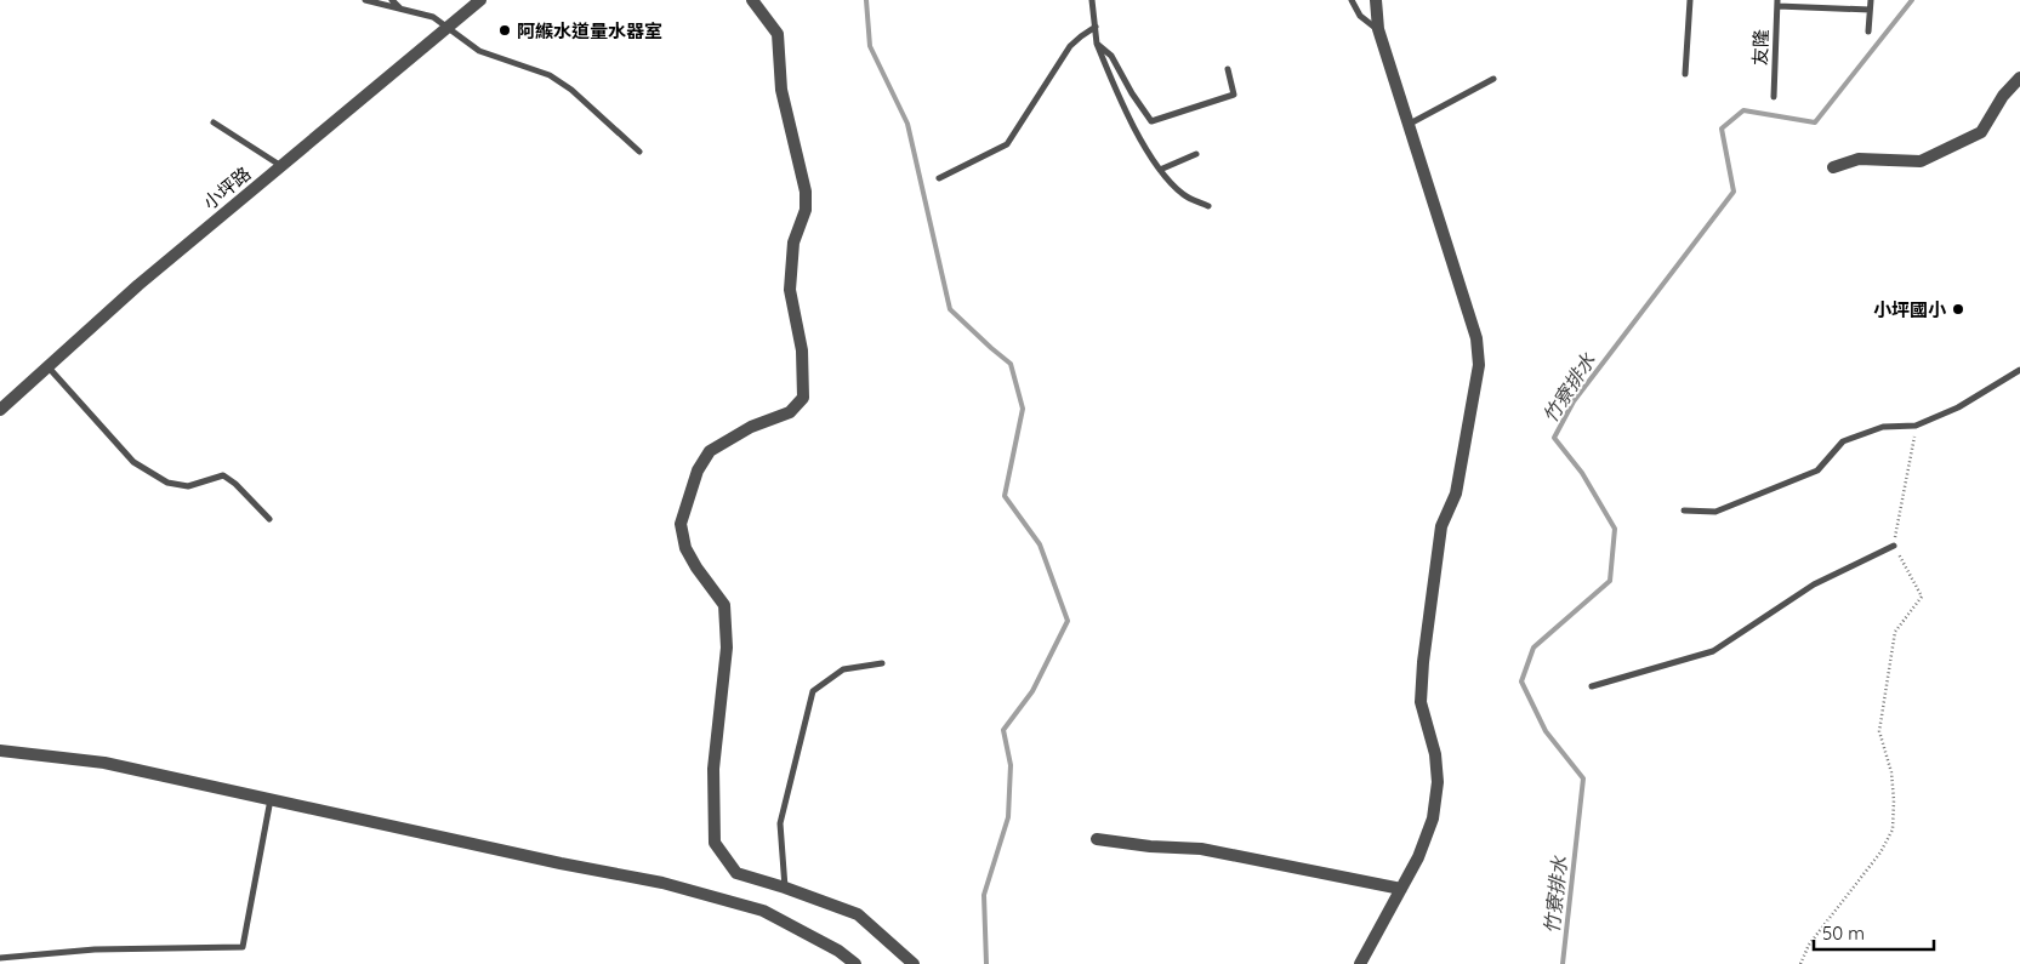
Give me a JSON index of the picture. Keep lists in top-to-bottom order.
{
  "streets": {
    "street": ["小坪路"],
    "lane": ["友隆"]
  },
  "water": ["竹寮排水"],
  "places": ["阿緱水道量水器室", "小坪國小"],
  "scale_bar": "50 m"
}
